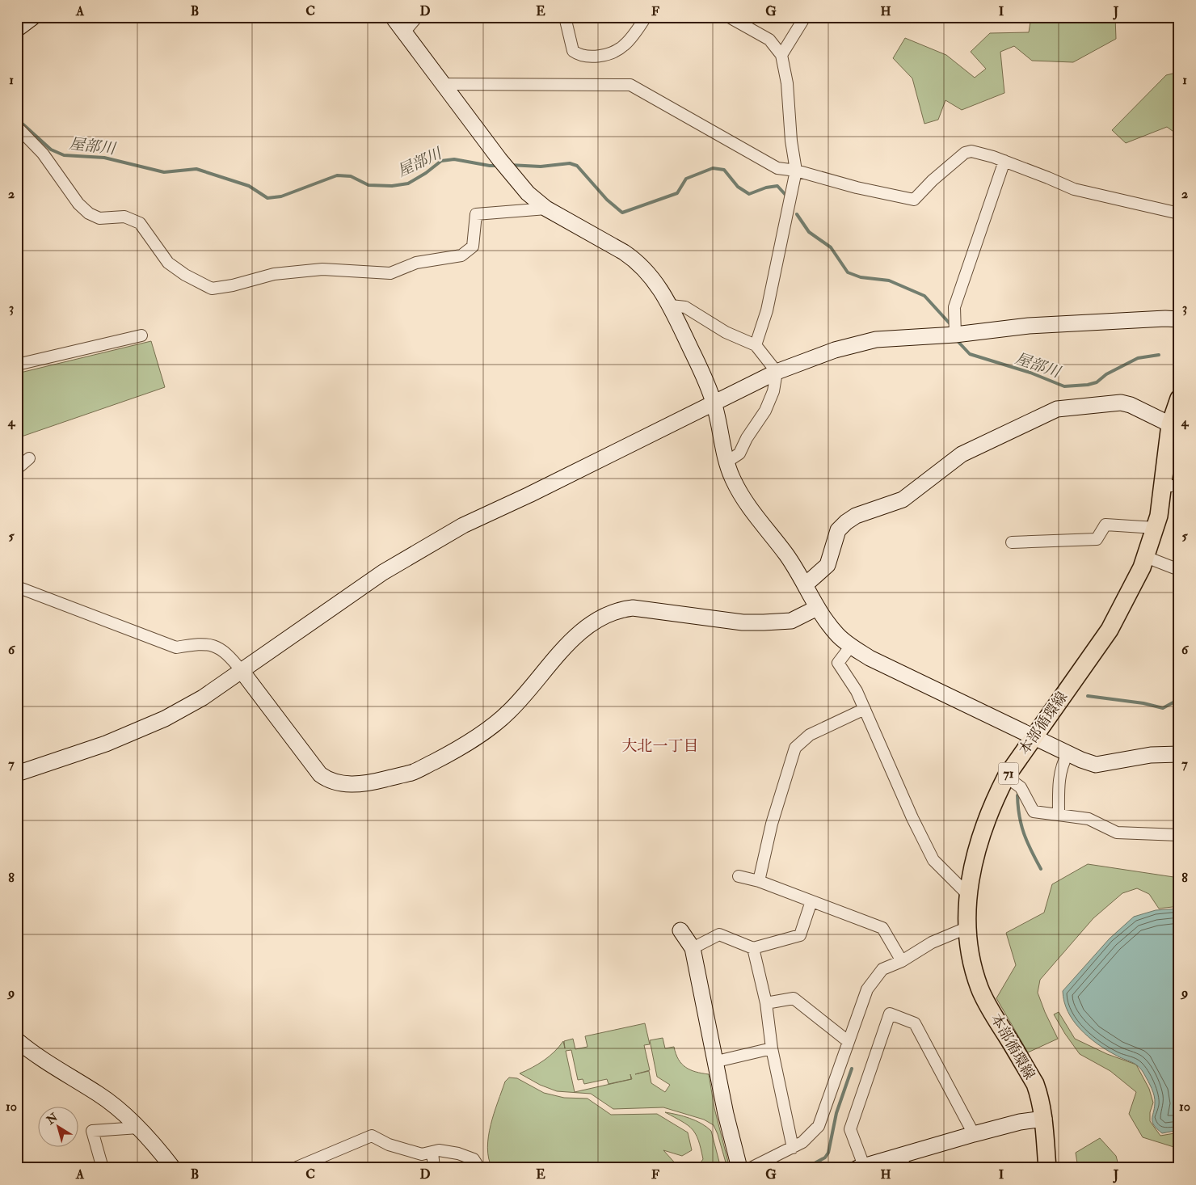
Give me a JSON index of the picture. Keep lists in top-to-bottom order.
{
  "streets": {
    "main road": ["本部循環線", "71"]
  },
  "districts": ["大北一丁目"],
  "water": ["屋部川"],
  "north": "top left",
  "grid": {
    "columns": [
      "A",
      "B",
      "C",
      "D",
      "E",
      "F",
      "G",
      "H",
      "I",
      "J"
    ],
    "rows": [
      "1",
      "2",
      "3",
      "4",
      "5",
      "6",
      "7",
      "8",
      "9",
      "10"
    ]
  }
}
